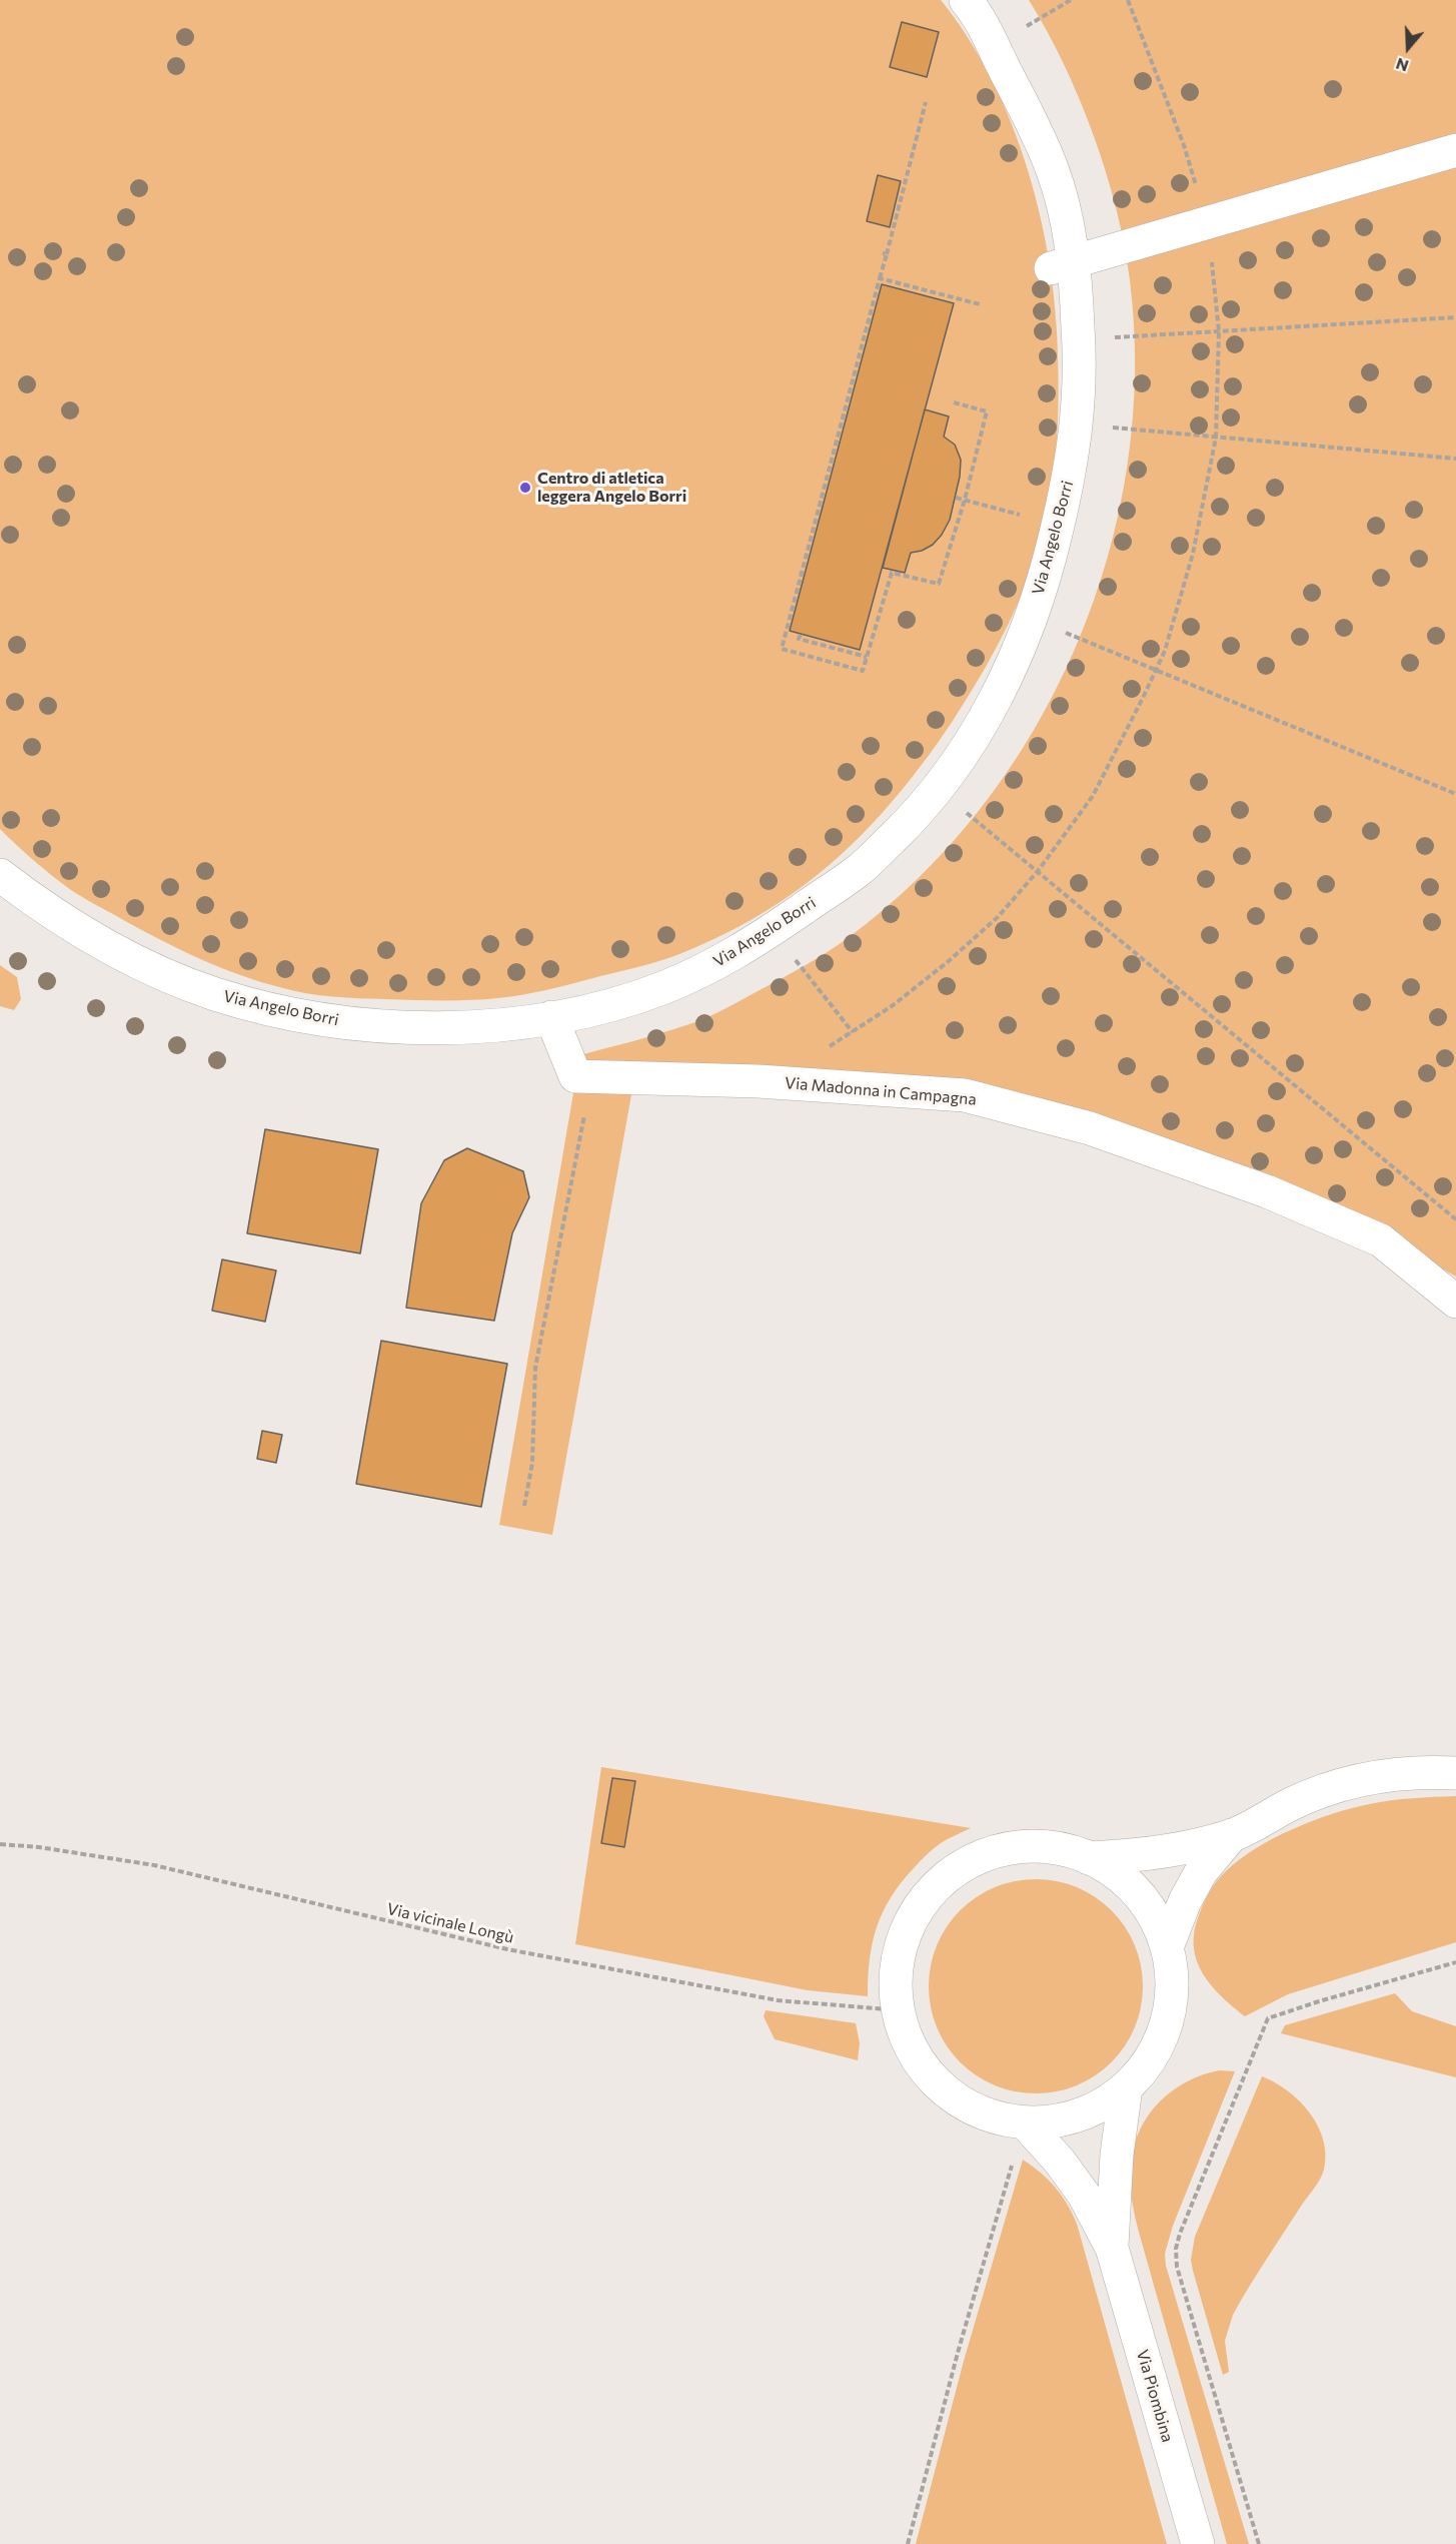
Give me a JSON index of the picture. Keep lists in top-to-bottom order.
{
  "streets": {
    "street": ["Via Angelo Borri", "Via Madonna in Campagna", "Via Piombina"],
    "path": ["Via vicinale Longù"]
  },
  "crossings": [
    ["Via Angelo Borri", "Via Madonna in Campagna"]
  ],
  "places": ["Centro di atletica leggera Angelo Borri"],
  "north": "bottom"
}
